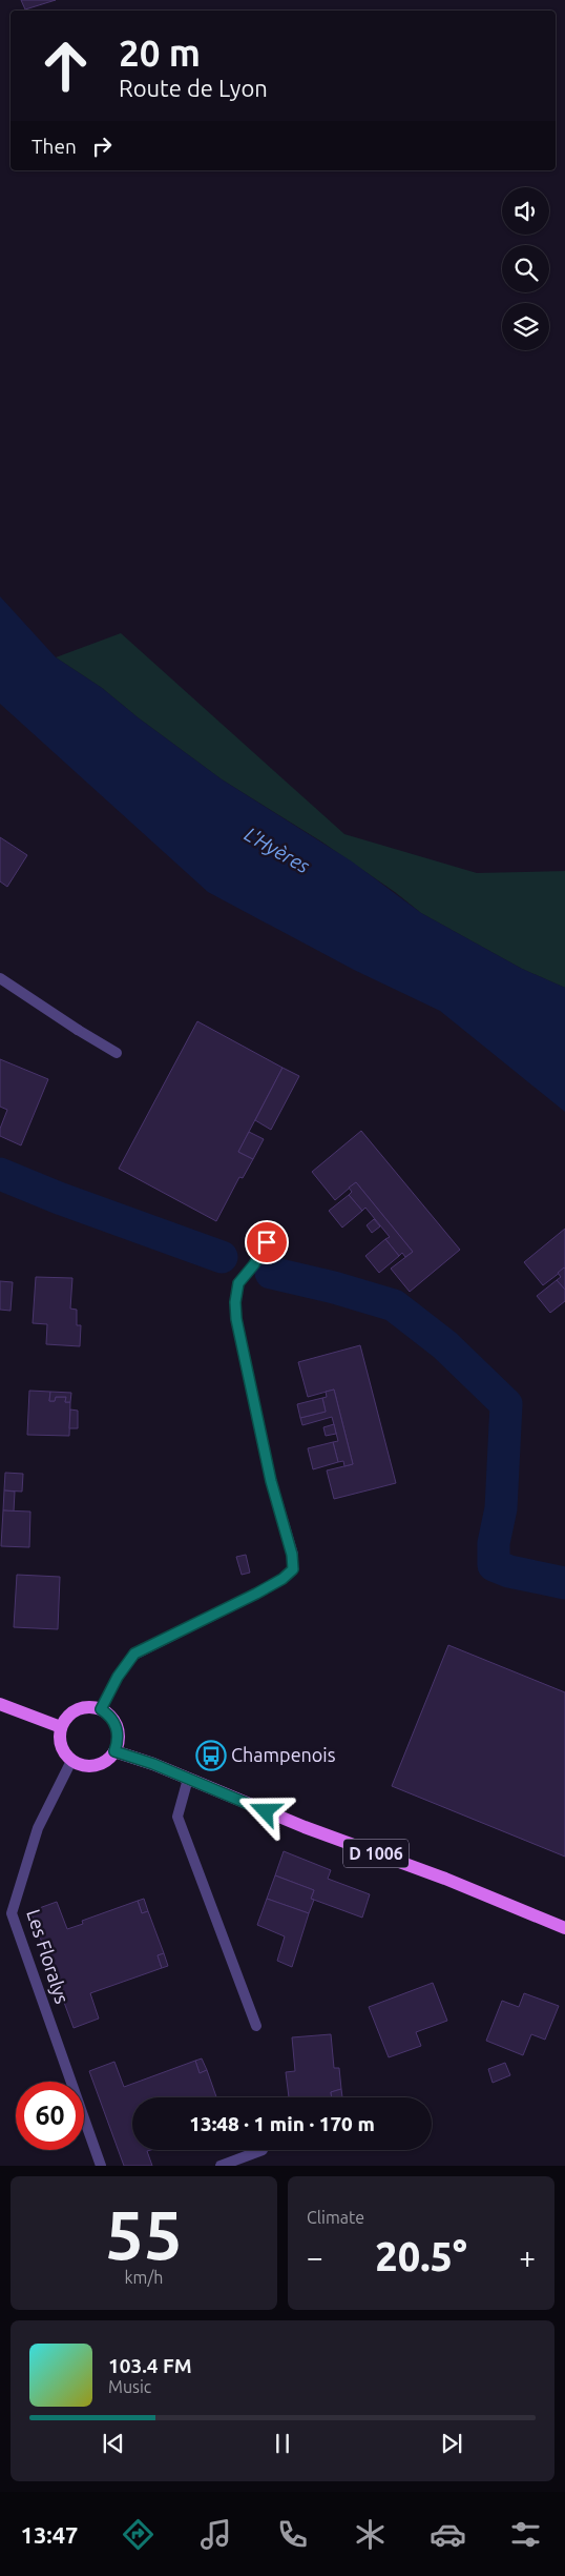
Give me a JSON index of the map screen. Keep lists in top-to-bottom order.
{
  "streets": {
    "main road": ["D 1006"],
    "street": ["Les Floralys"]
  },
  "crossings": [
    ["D 1006", "Les Floralys"]
  ],
  "water": ["L'Hyères"],
  "places": {
    "bus stop": ["Champenois"]
  },
  "page": {
    "turn": ["20 m", "Route de Lyon"],
    "then": "Then",
    "limit": "60",
    "trip": "13:48 · 1 min · 170 m",
    "tile": [
      ["55", "km/h"],
      "Climate"
    ],
    "heat": ["−", "20.5°", "+"],
    "song": ["103.4 FM", "Music"],
    "tabs": "13:47"
  }
}
